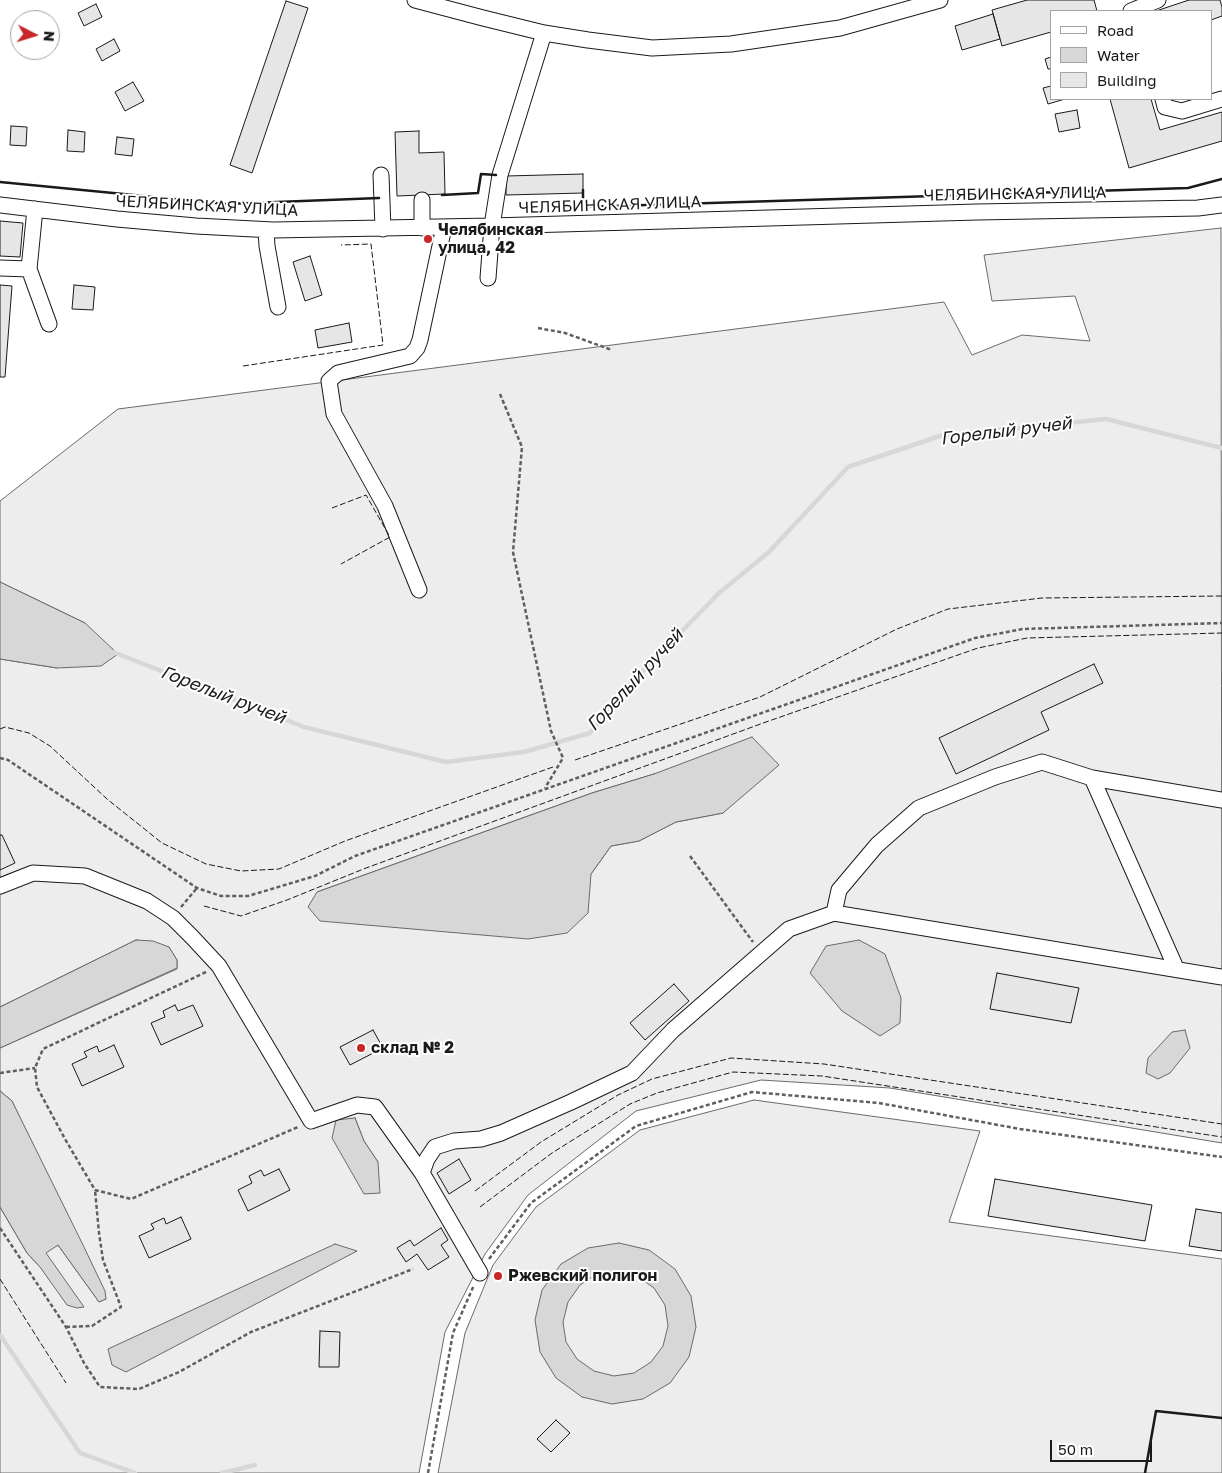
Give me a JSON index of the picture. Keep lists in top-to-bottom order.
{
  "streets": {
    "street": ["ЧЕЛЯБИНСКАЯ УЛИЦА"]
  },
  "water": ["Горелый ручей"],
  "places": ["Челябинская улица, 42", "склад № 2", "Ржевский полигон"],
  "legend": ["Road", "Water", "Building"],
  "scale_bar": "50 m",
  "north": "right"
}
